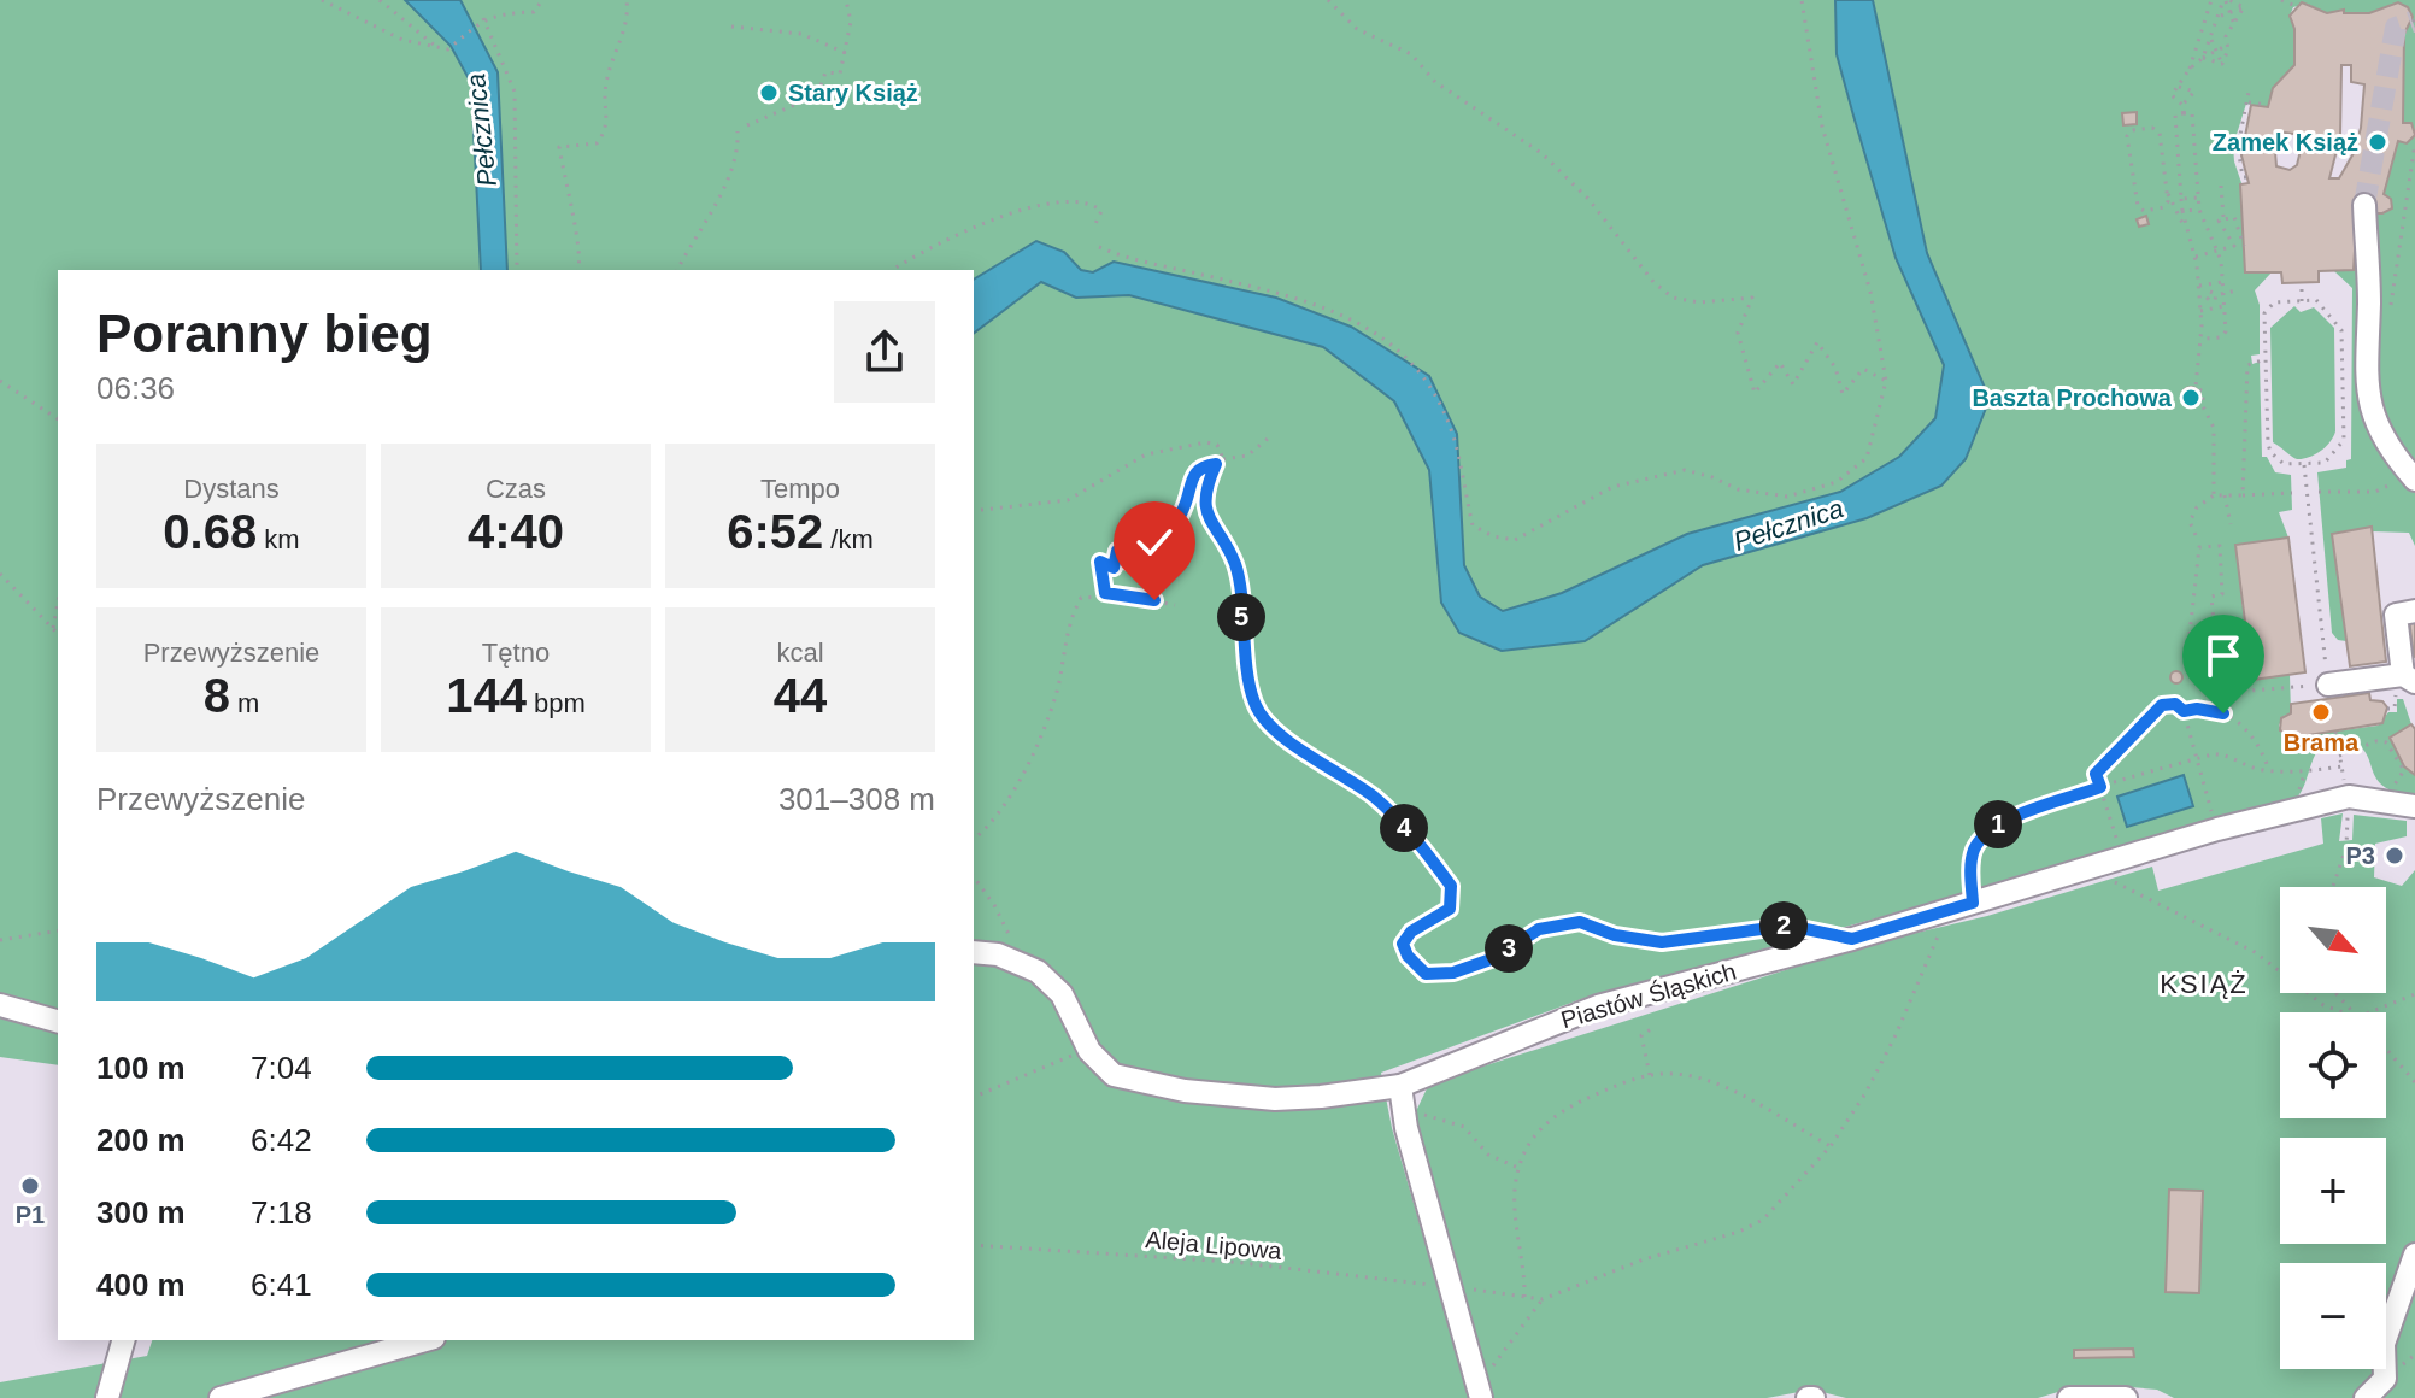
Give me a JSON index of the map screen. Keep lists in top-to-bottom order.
{
  "streets": {
    "street": ["Piastów Śląskich"],
    "path": ["Aleja Lipowa"]
  },
  "districts": ["KSIĄŻ"],
  "water": ["Pełcznica"],
  "places": [
    "Stary Książ",
    "Zamek Książ",
    "Baszta Prochowa",
    "Brama",
    "P3",
    "P1"
  ],
  "north": "bottom right",
  "page": {
    "heading": ["Poranny bieg", "06:36"],
    "stats": [
      ["Dystans", "0.68 km"],
      ["Czas", "4:40"],
      ["Tempo", "6:52 /km"],
      ["Przewyższenie", "8 m"],
      ["Tętno", "144 bpm"],
      ["kcal", "44"]
    ],
    "pins": [
      "5",
      "1",
      "4",
      "2",
      "3"
    ],
    "chart": ["Przewyższenie", "301–308 m"],
    "map_buttons": ["+", "−"],
    "list": [
      {
        "name": "100 m",
        "note": "7:04"
      },
      {
        "name": "200 m",
        "note": "6:42"
      },
      {
        "name": "300 m",
        "note": "7:18"
      },
      {
        "name": "400 m",
        "note": "6:41"
      }
    ]
  }
}
